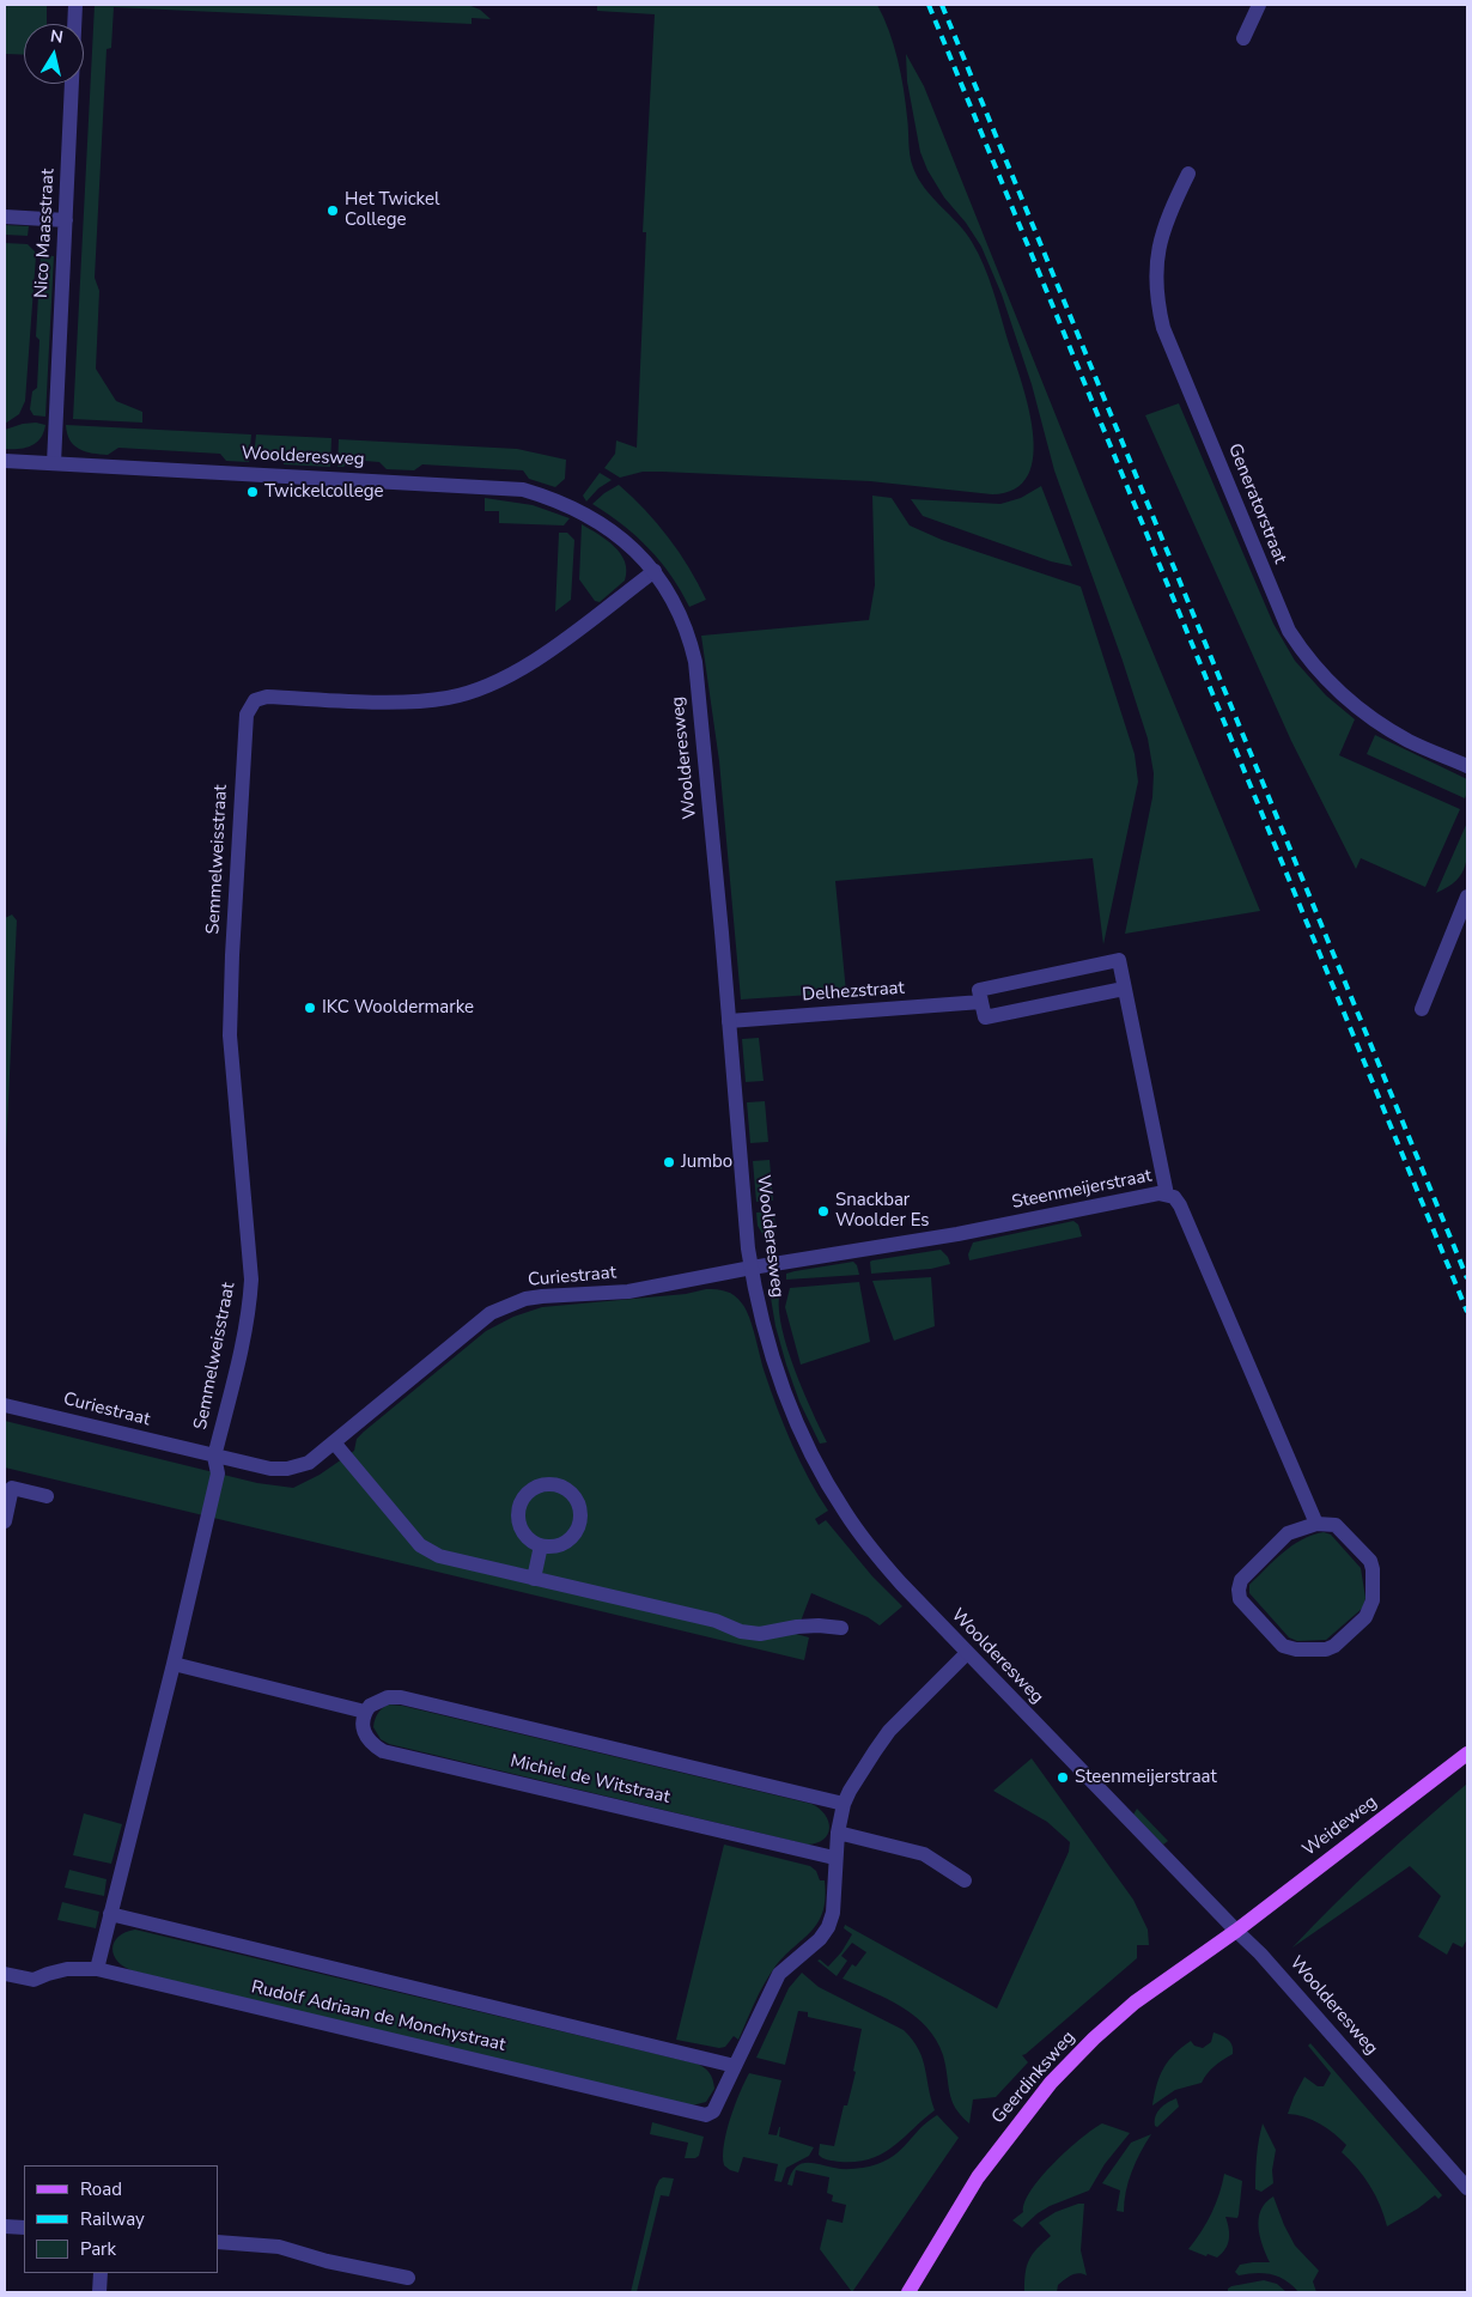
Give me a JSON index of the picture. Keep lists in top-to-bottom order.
{
  "streets": {
    "main road": ["Weideweg", "Geerdinksweg"],
    "street": [
      "Nico Maasstraat",
      "Woolderesweg",
      "Generatorstraat",
      "Semmelweisstraat",
      "Delhezstraat",
      "Steenmeijerstraat",
      "Curiestraat",
      "Michiel de Witstraat",
      "Rudolf Adriaan de Monchystraat"
    ]
  },
  "crossings": [
    ["Nico Maasstraat", "Woolderesweg"],
    ["Woolderesweg", "Semmelweisstraat"],
    ["Woolderesweg", "Delhezstraat"],
    ["Woolderesweg", "Steenmeijerstraat"],
    ["Woolderesweg", "Curiestraat"],
    ["Woolderesweg", "Weideweg"],
    ["Woolderesweg", "Geerdinksweg"],
    ["Semmelweisstraat", "Curiestraat"],
    ["Steenmeijerstraat", "Curiestraat"],
    ["Weideweg", "Geerdinksweg"]
  ],
  "places": [
    "Het Twickel College",
    "Twickelcollege",
    "IKC Wooldermarke",
    "Jumbo",
    "Snackbar Woolder Es",
    "Steenmeijerstraat"
  ],
  "legend": ["Road", "Railway", "Park"],
  "north": "top"
}
